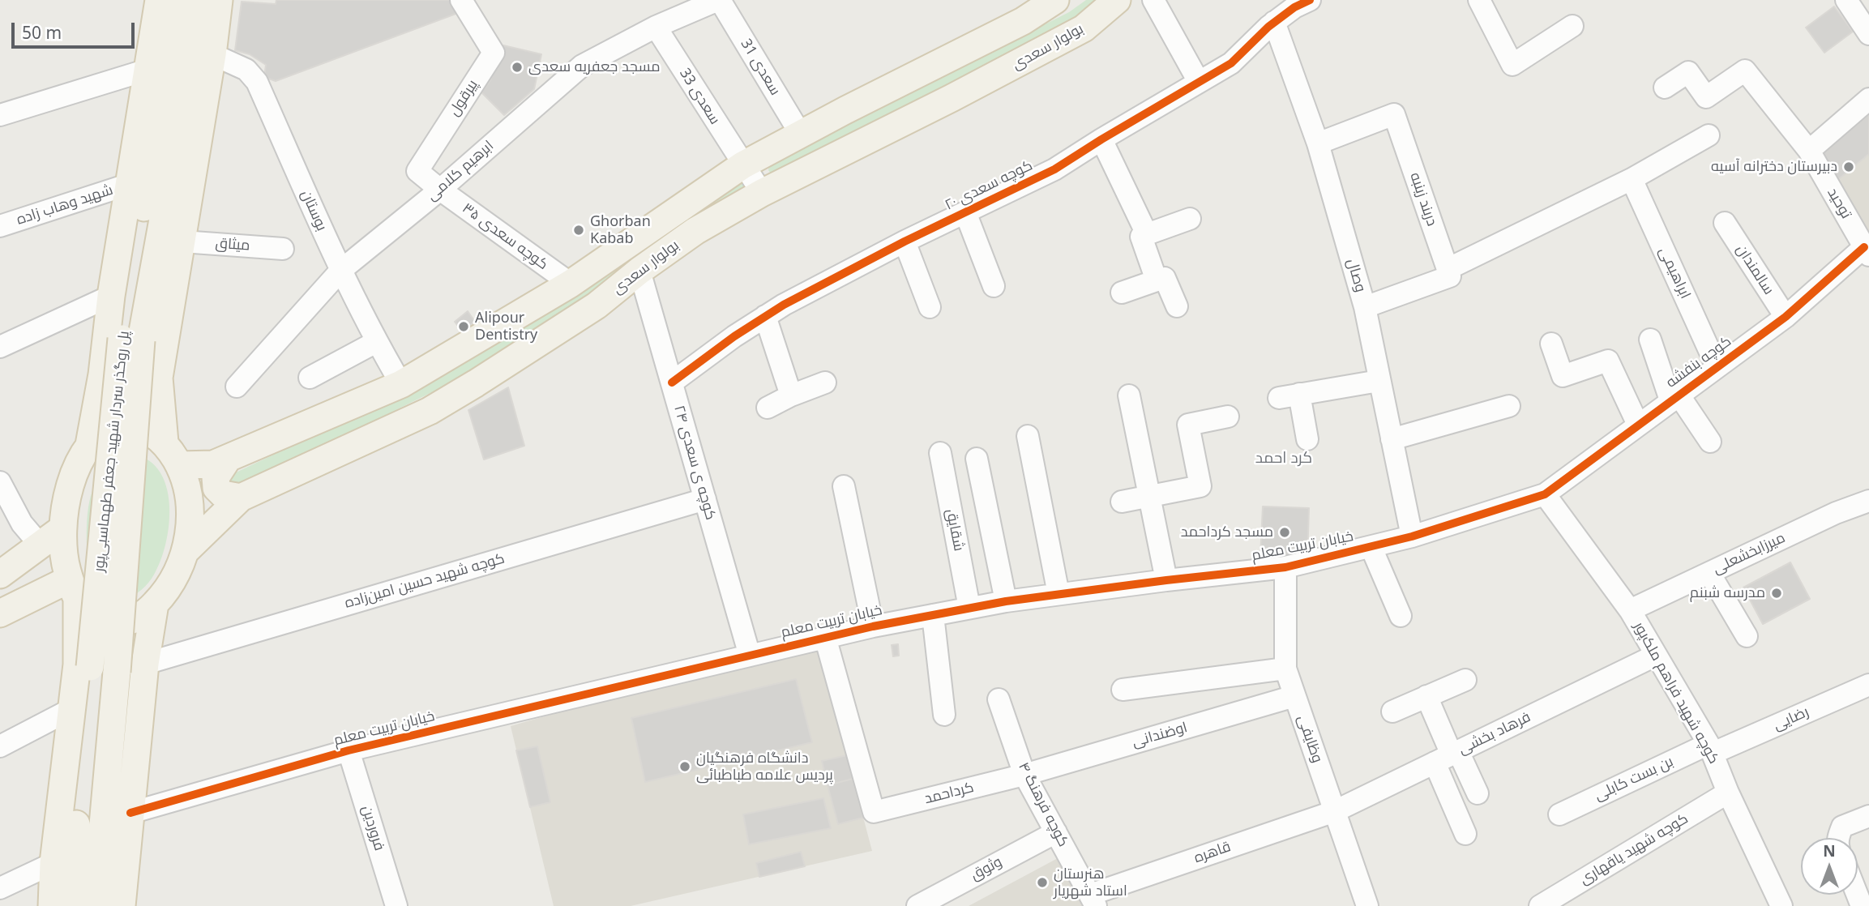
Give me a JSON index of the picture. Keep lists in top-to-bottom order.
{
  "streets": {
    "main road": ["بولوار سعدی", "پل روگذر سردار شهید جعفر طهماسبی‌پور"],
    "street": [
      "سعدی 31",
      "سعدی 33",
      "پیرقول",
      "ابرهیم کلامی",
      "کوچه سعدی ۲۰",
      "دربند زینبه",
      "توحید",
      "شهید وهاب زاده",
      "بوستان",
      "کوچه سعدی ۳۵",
      "میثاق",
      "سالمندان",
      "ابراهیمی",
      "وصال",
      "کوچه بنفشه",
      "کوچه ی سعدی ۲۴",
      "شقایق",
      "خیابان تربیت معلم",
      "میرزابخشعلی",
      "کوچه شهید حسین امین‌زاده",
      "کوچه شهید فراهم ملک‌پور",
      "رضایی",
      "فرهاد بخشی",
      "اوضندانی",
      "وظایفی",
      "بن بست کابلی",
      "کرداحمد",
      "کوچه فرهنگ ۴",
      "فروردین",
      "کوچه شهید یاقهاری",
      "قاهره",
      "وثوق"
    ]
  },
  "crossings": [
    ["بولوار سعدی", "سعدی 31"],
    ["بولوار سعدی", "سعدی 33"],
    ["بولوار سعدی", "بوستان"],
    ["بولوار سعدی", "کوچه سعدی ۳۵"],
    ["بولوار سعدی", "کوچه ی سعدی ۲۴"],
    ["سعدی 31", "ابرهیم کلامی"],
    ["سعدی 33", "ابرهیم کلامی"],
    ["پیرقول", "ابرهیم کلامی"],
    ["پیرقول", "کوچه سعدی ۳۵"],
    ["ابرهیم کلامی", "بوستان"],
    ["ابرهیم کلامی", "کوچه سعدی ۳۵"],
    ["کوچه سعدی ۲۰", "وصال"],
    ["کوچه سعدی ۲۰", "کوچه ی سعدی ۲۴"],
    ["دربند زینبه", "وصال"],
    ["توحید", "کوچه بنفشه"],
    ["سالمندان", "کوچه بنفشه"],
    ["ابراهیمی", "کوچه بنفشه"],
    ["وصال", "خیابان تربیت معلم"],
    ["کوچه بنفشه", "خیابان تربیت معلم"],
    ["کوچه بنفشه", "کوچه شهید فراهم ملک‌پور"],
    ["کوچه ی سعدی ۲۴", "خیابان تربیت معلم"],
    ["کوچه ی سعدی ۲۴", "کوچه شهید حسین امین‌زاده"],
    ["شقایق", "خیابان تربیت معلم"],
    ["خیابان تربیت معلم", "کوچه شهید فراهم ملک‌پور"],
    ["خیابان تربیت معلم", "وظایفی"],
    ["خیابان تربیت معلم", "کرداحمد"],
    ["خیابان تربیت معلم", "فروردین"],
    ["میرزابخشعلی", "کوچه شهید فراهم ملک‌پور"],
    ["کوچه شهید فراهم ملک‌پور", "رضایی"],
    ["کوچه شهید فراهم ملک‌پور", "فرهاد بخشی"],
    ["کوچه شهید فراهم ملک‌پور", "بن بست کابلی"],
    ["کوچه شهید فراهم ملک‌پور", "کوچه شهید یاقهاری"],
    ["رضایی", "بن بست کابلی"],
    ["فرهاد بخشی", "وظایفی"],
    ["فرهاد بخشی", "قاهره"],
    ["اوضندانی", "وظایفی"],
    ["اوضندانی", "کرداحمد"],
    ["اوضندانی", "کوچه فرهنگ ۴"],
    ["وظایفی", "قاهره"],
    ["کرداحمد", "کوچه فرهنگ ۴"],
    ["کوچه فرهنگ ۴", "قاهره"],
    ["کوچه فرهنگ ۴", "وثوق"]
  ],
  "districts": ["کرد احمد"],
  "places": [
    "مسجد جعفریه سعدی",
    "دبیرستان دخترانه آسیه",
    "Ghorban Kabab",
    "Alipour Dentistry",
    "مسجد کرداحمد",
    "مدرسه شبنم",
    "دانشگاه فرهنگیان پردیس علامه طباطبائی",
    "هنرستان استاد شهریار"
  ],
  "scale_bar": "50 m",
  "north": "top"
}
